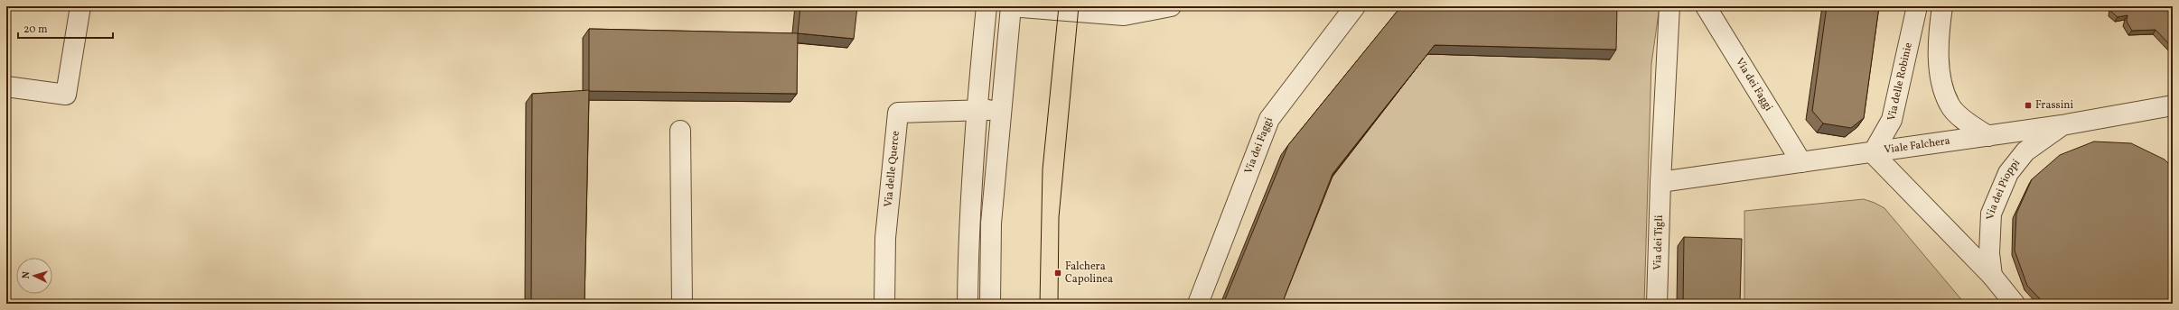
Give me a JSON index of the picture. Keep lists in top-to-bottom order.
{
  "streets": {
    "street": [
      "Via delle Robinie",
      "Via dei Faggi",
      "Viale Falchera",
      "Via delle Querce",
      "Via dei Pioppi",
      "Via dei Tigli"
    ]
  },
  "crossings": [
    ["Via delle Robinie", "Viale Falchera"],
    ["Via dei Faggi", "Viale Falchera"],
    ["Viale Falchera", "Via dei Pioppi"],
    ["Viale Falchera", "Via dei Tigli"]
  ],
  "places": {
    "transit": ["Frassini", "Falchera Capolinea"]
  },
  "scale_bar": "20 m",
  "north": "left"
}
